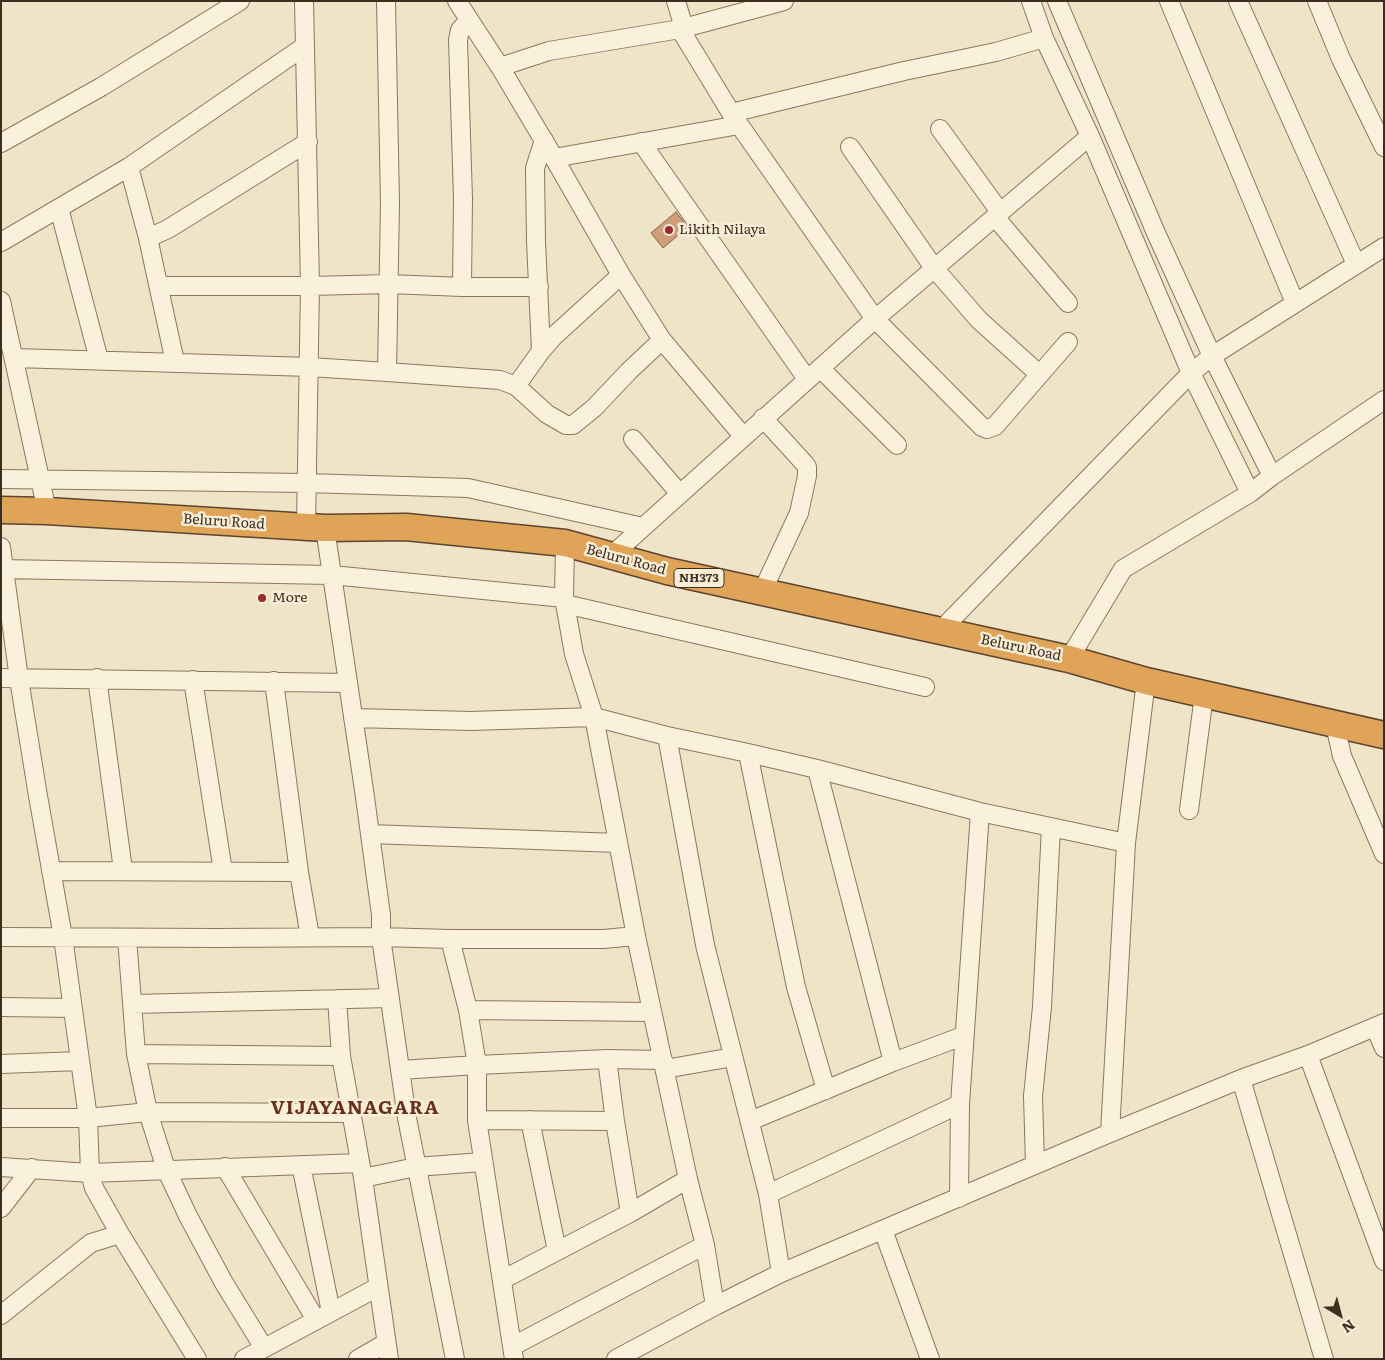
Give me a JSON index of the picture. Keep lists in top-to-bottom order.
{
  "streets": {
    "highway": ["Beluru Road", "NH373"]
  },
  "districts": ["VIJAYANAGARA"],
  "places": ["Likith Nilaya", "More"],
  "north": "bottom right"
}
